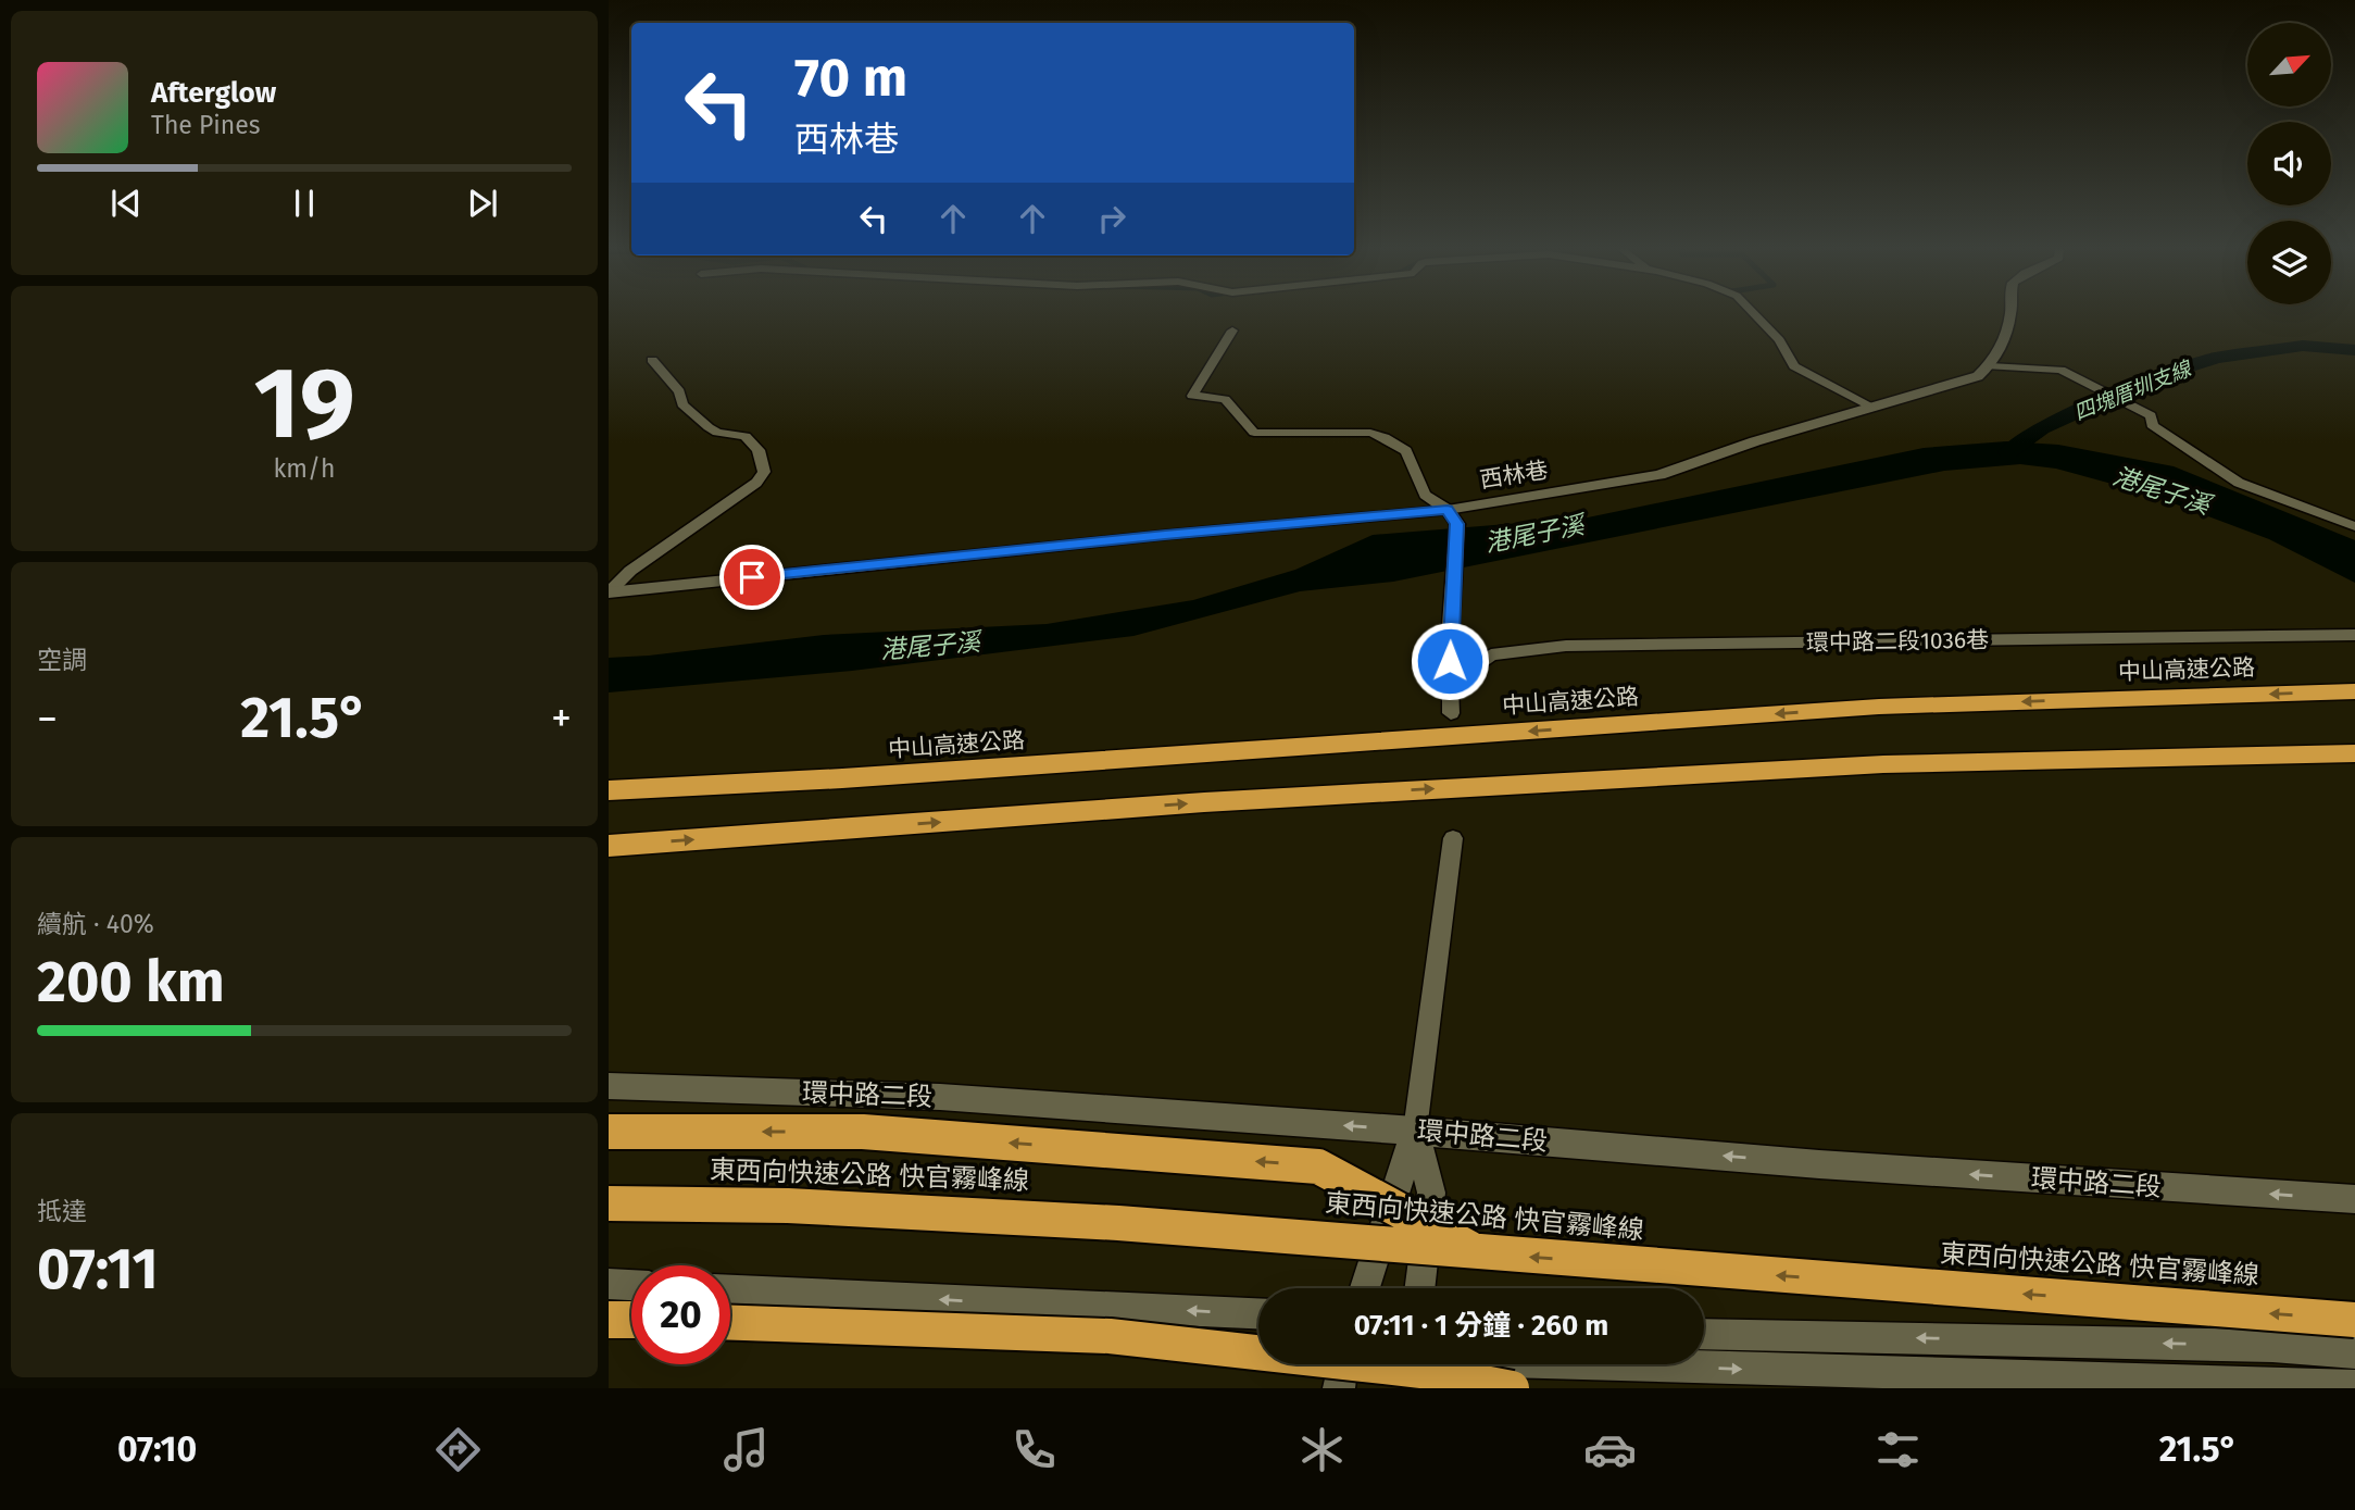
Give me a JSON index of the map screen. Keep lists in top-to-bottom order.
{
  "streets": {
    "highway": ["中山高速公路", "東西向快速公路 快官霧峰線"],
    "street": ["西林巷", "環中路二段"],
    "lane": ["環中路二段1036巷"]
  },
  "one_way": ["環中路二段", "東西向快速公路 快官霧峰線"],
  "water": ["四塊厝圳支線", "港尾子溪"],
  "north": "top right",
  "page": {
    "turn": ["70 m", "西林巷"],
    "song": ["Afterglow", "The Pines"],
    "tile": [
      ["19", "km/h"],
      "空調",
      ["續航 · 40%", "200 km"],
      ["抵達", "07:11"]
    ],
    "heat": ["−", "21.5°", "+"],
    "limit": "20",
    "trip": "07:11 · 1 分鐘 · 260 m",
    "tabs": ["07:10", "21.5°"]
  }
}
